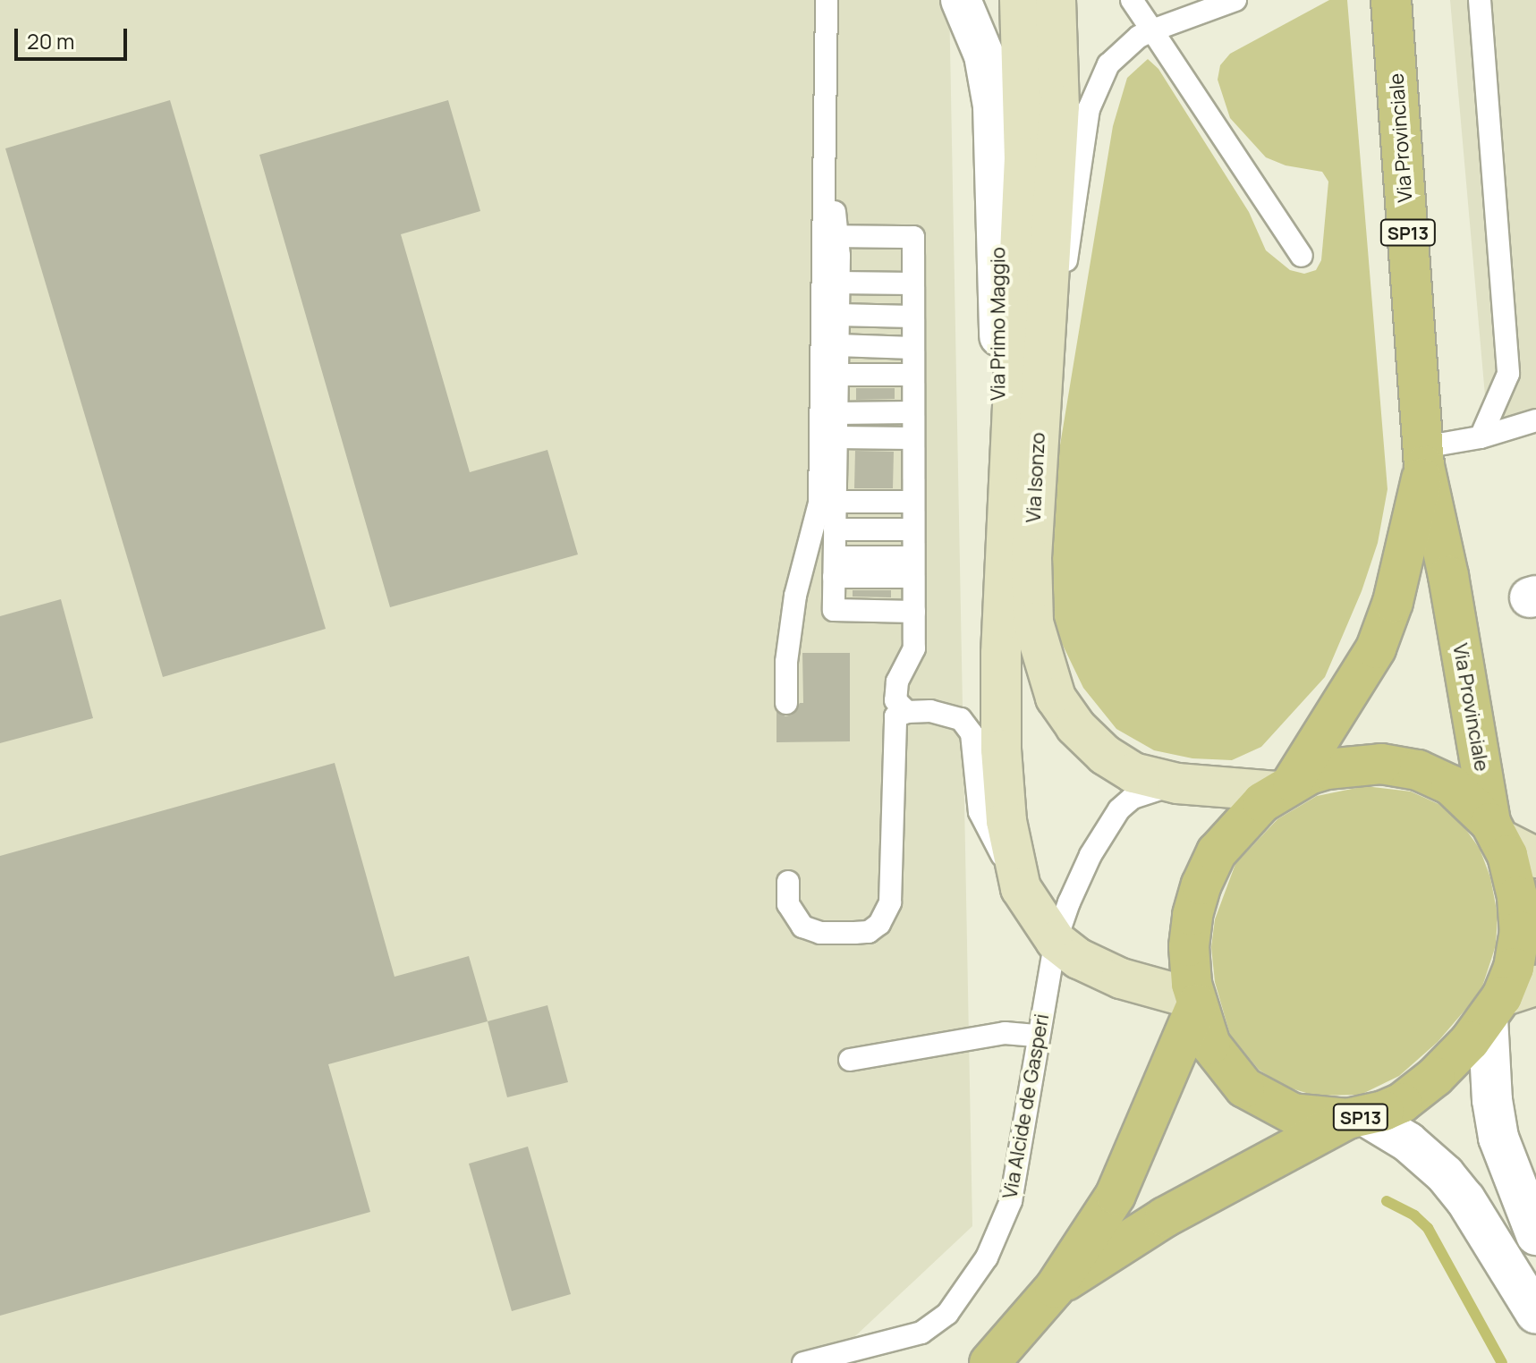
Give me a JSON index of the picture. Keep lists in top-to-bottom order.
{
  "streets": {
    "main road": ["Via Provinciale", "SP13"],
    "street": ["Via Primo Maggio", "Via Isonzo"],
    "lane": ["Via Alcide de Gasperi"]
  },
  "crossings": [
    ["Via Provinciale", "SP13"],
    ["Via Provinciale", "Via Isonzo"],
    ["SP13", "Via Isonzo"],
    ["Via Isonzo", "Via Alcide de Gasperi"]
  ],
  "scale_bar": "20 m"
}
